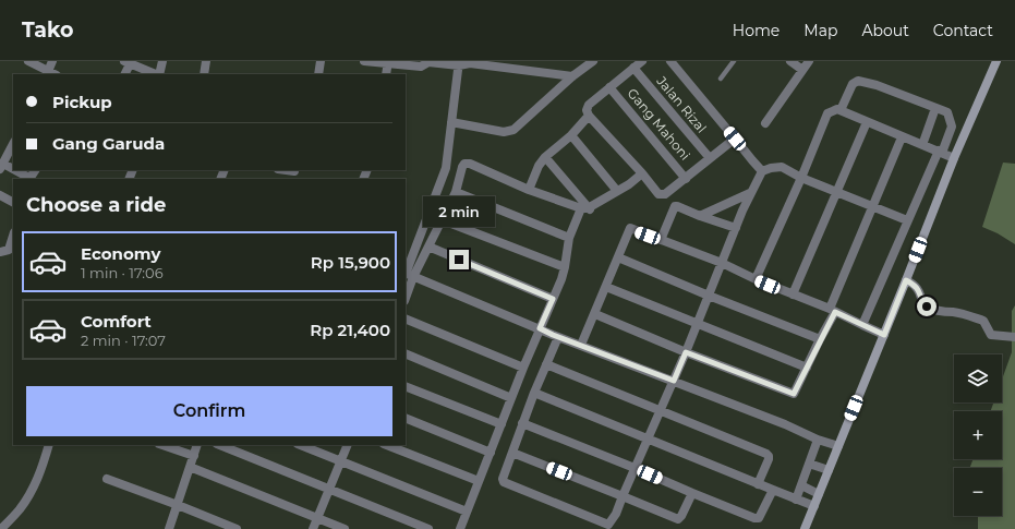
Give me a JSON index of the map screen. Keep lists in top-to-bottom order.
{
  "streets": {
    "street": ["Jalan Rizal", "Gang Mahoni"]
  },
  "page": {
    "header": "Tako",
    "nav": [
      "Home",
      "Map",
      "About",
      "Contact"
    ],
    "banner": ["Pickup", "Gang Garuda"],
    "heading": "Choose a ride",
    "bubble": "2 min",
    "list": [
      {
        "name": "Economy",
        "note": "1 min · 17:06",
        "value": "Rp 15,900"
      },
      {
        "name": "Comfort",
        "note": "2 min · 17:07",
        "value": "Rp 21,400"
      }
    ],
    "map_buttons": ["+", "−"],
    "buttons": "Confirm"
  }
}
